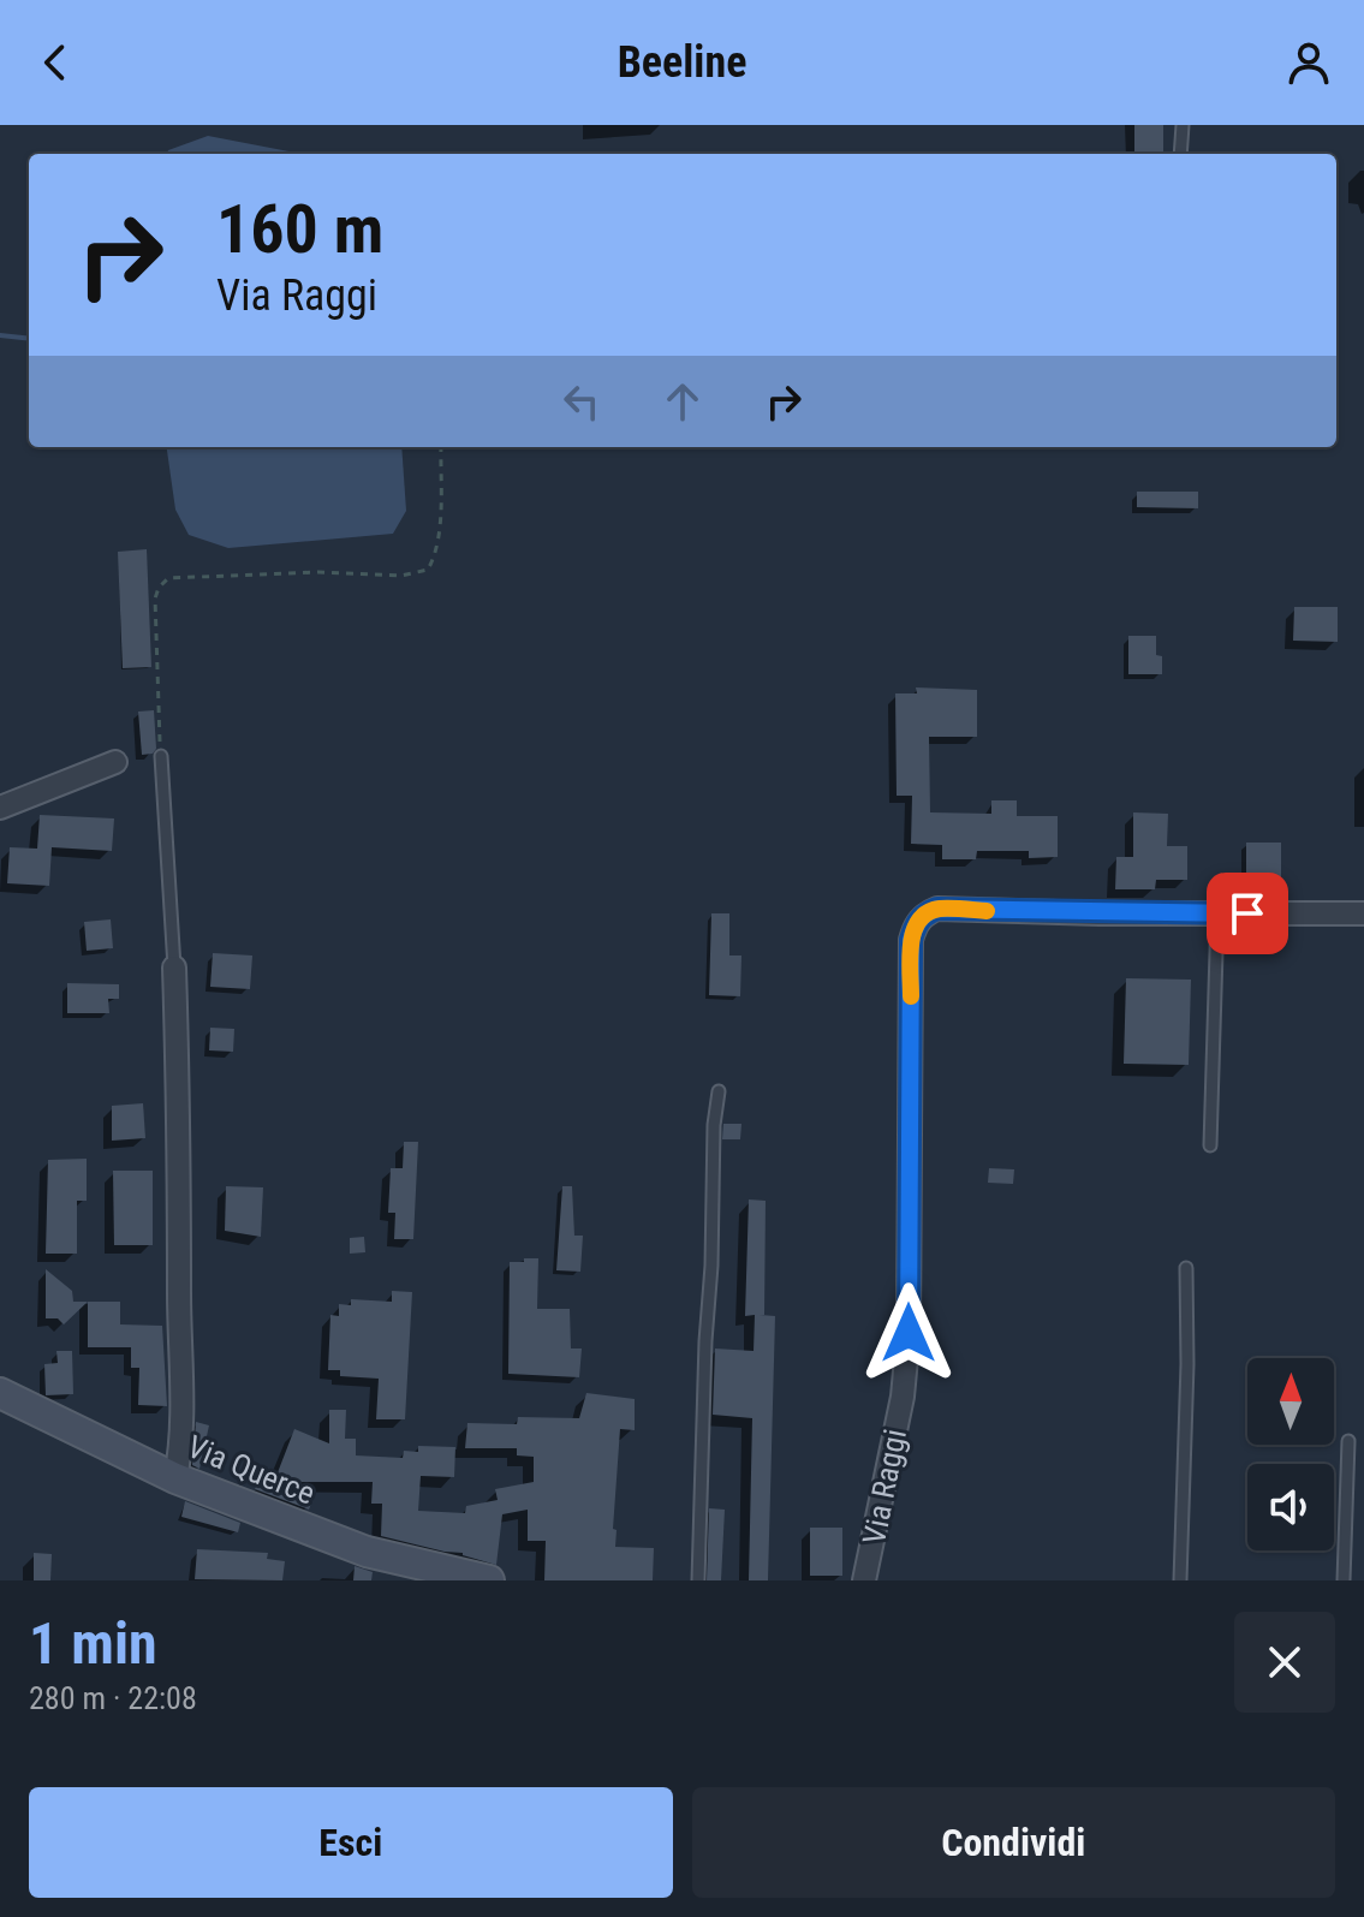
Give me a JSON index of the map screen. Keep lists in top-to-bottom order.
{
  "streets": {
    "street": ["Via Querce", "Via Raggi"]
  },
  "north": "top",
  "page": {
    "header": "Beeline",
    "turn": ["160 m", "Via Raggi"],
    "heading": ["1 min", "280 m · 22:08"],
    "buttons": ["Esci", "Condividi"]
  }
}
